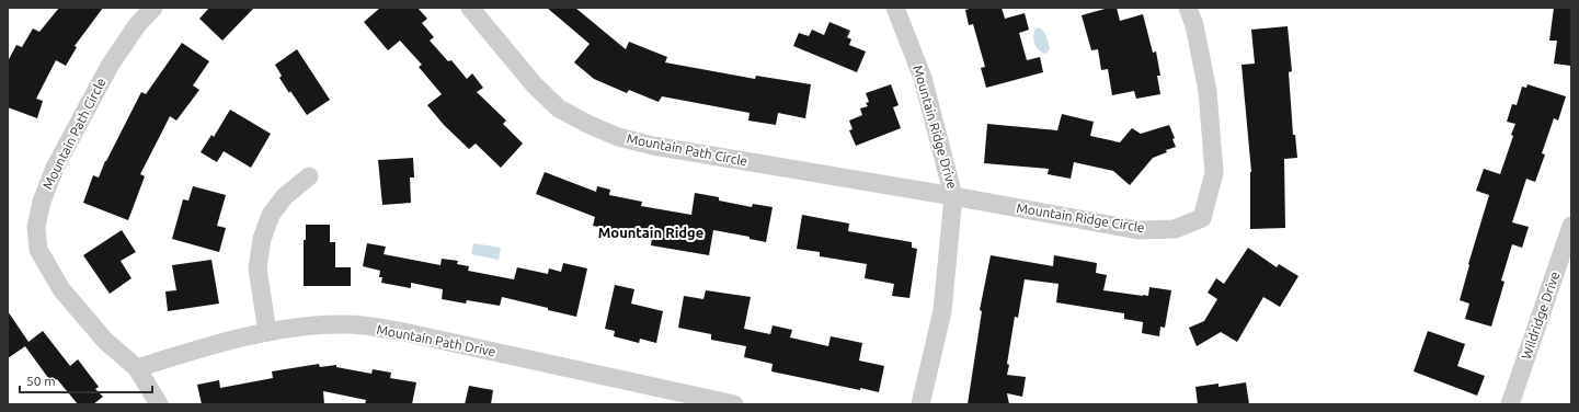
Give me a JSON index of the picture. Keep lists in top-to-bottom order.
{
  "streets": {
    "street": [
      "Mountain Ridge Drive",
      "Mountain Path Circle",
      "Mountain Ridge Circle",
      "Wildridge Drive",
      "Mountain Path Drive"
    ]
  },
  "crossings": [
    ["Mountain Ridge Drive", "Mountain Path Circle"],
    ["Mountain Ridge Drive", "Mountain Ridge Circle"],
    ["Mountain Path Circle", "Mountain Ridge Circle"],
    ["Mountain Path Circle", "Mountain Path Drive"]
  ],
  "districts": ["Mountain Ridge"],
  "scale_bar": "50 m"
}
